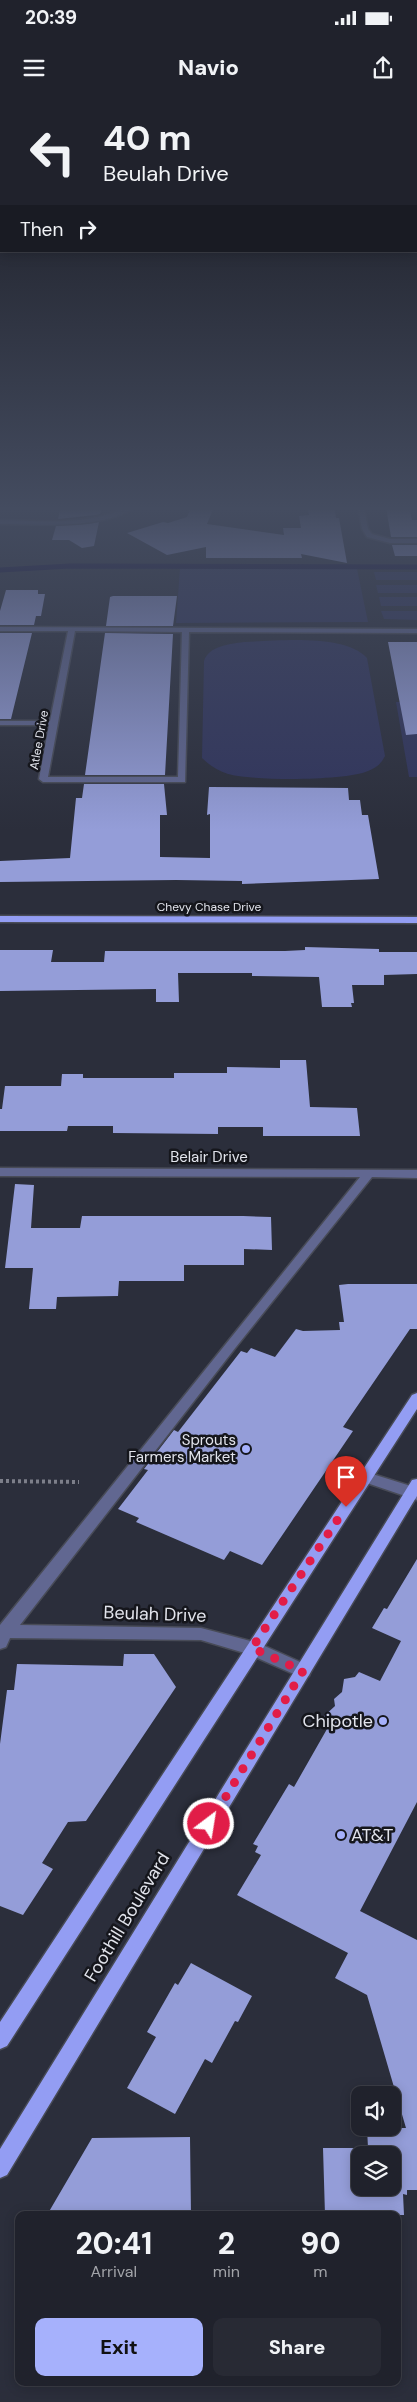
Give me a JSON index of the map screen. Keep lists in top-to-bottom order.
{
  "streets": {
    "main road": ["Chevy Chase Drive", "Foothill Boulevard"],
    "street": ["Atlee Drive", "Belair Drive", "Beulah Drive"]
  },
  "crossings": [
    ["Beulah Drive", "Foothill Boulevard"]
  ],
  "places": ["Sprouts Farmers Market", "Chipotle", "AT&T"],
  "page": {
    "status": "20:39",
    "header": "Navio",
    "turn": ["40 m", "Beulah Drive"],
    "then": "Then",
    "eta": [
      "20:41",
      "Arrival",
      "2",
      "min",
      "90",
      "m"
    ],
    "buttons": ["Exit", "Share"]
  }
}
